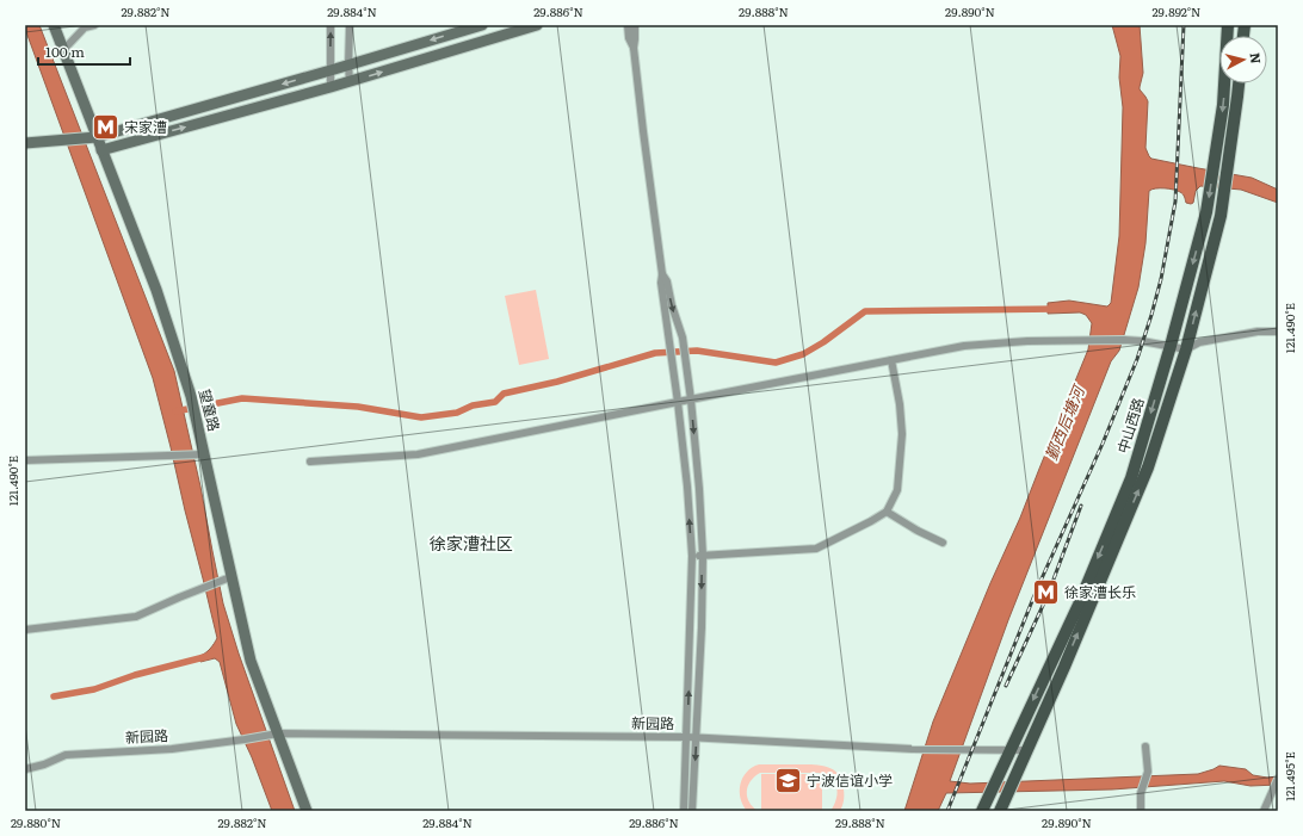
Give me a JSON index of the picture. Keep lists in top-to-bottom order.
{
  "streets": {
    "main road": ["中山西路"],
    "street": ["望童路", "新园路"]
  },
  "crossings": [
    ["望童路", "新园路"],
    ["中山西路", "新园路"]
  ],
  "districts": ["徐家漕社区"],
  "water": ["鄞西后塘河"],
  "places": {
    "metro station": ["宋家漕", "徐家漕长乐"],
    "school or university": ["宁波信谊小学"]
  },
  "scale_bar": "100 m",
  "north": "right",
  "coordinates": [
    "29.882°N",
    "29.884°N",
    "29.886°N",
    "29.888°N",
    "29.890°N",
    "29.892°N",
    "121.490°E",
    "121.495°E",
    "29.880°N"
  ]
}
